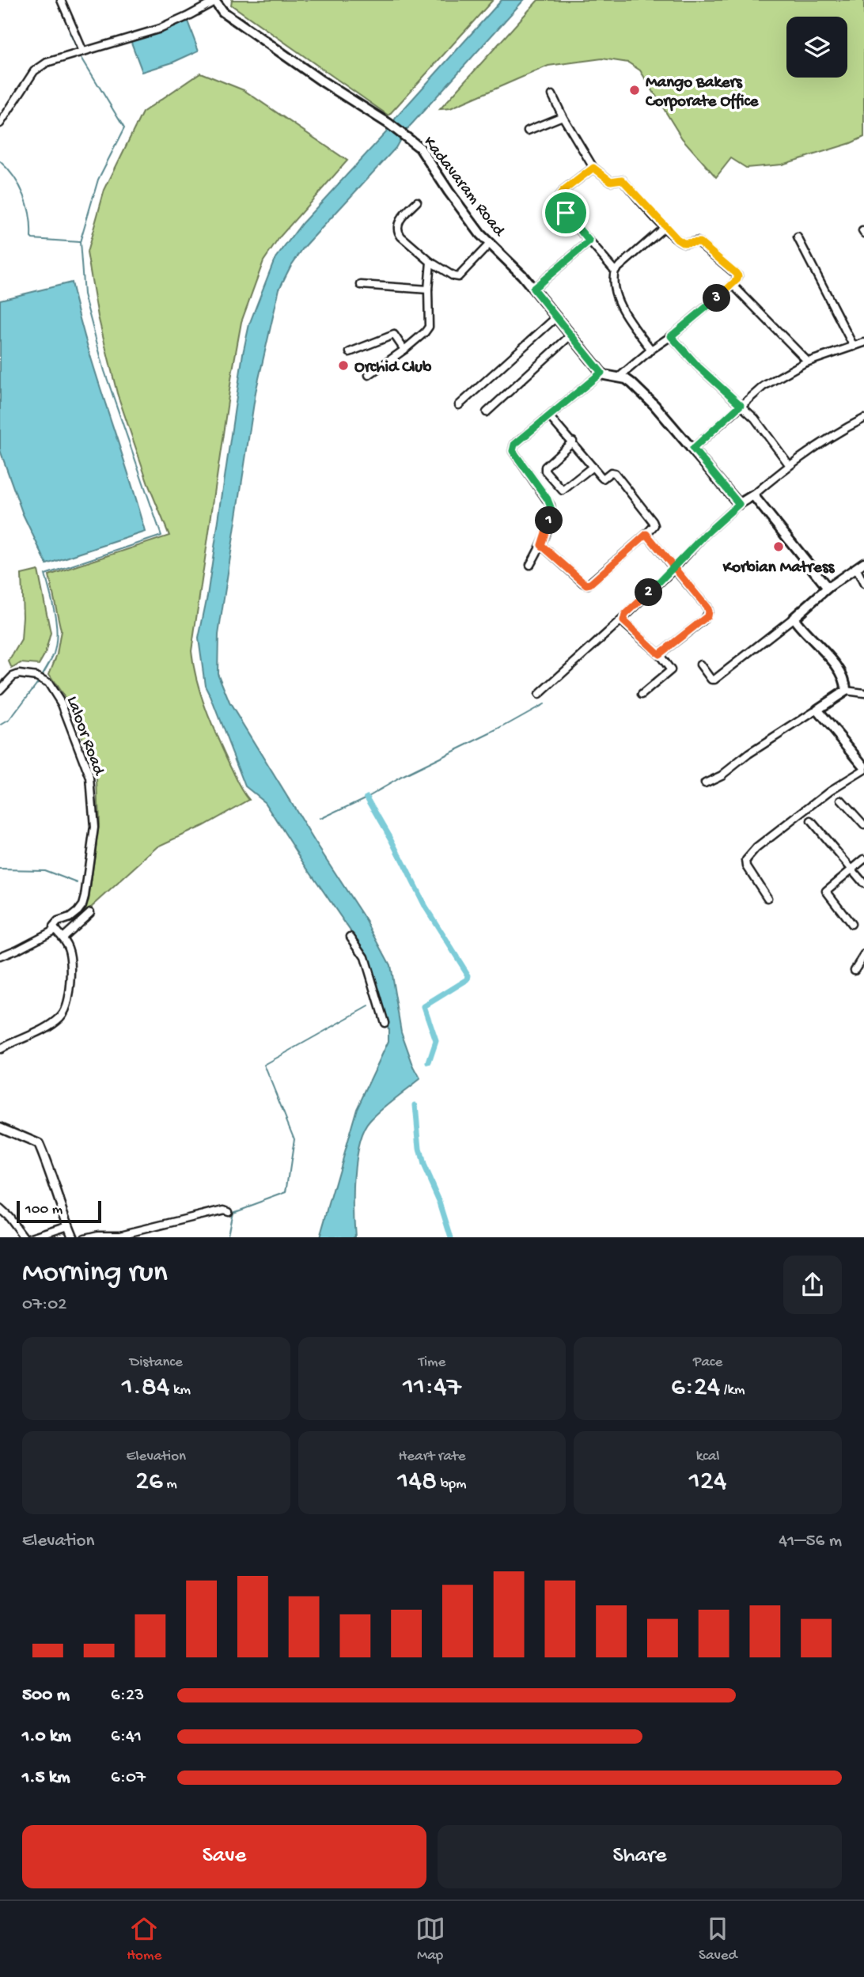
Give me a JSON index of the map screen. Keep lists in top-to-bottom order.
{
  "streets": {
    "main road": ["Kadavaram Road"],
    "street": ["Laloor Road"]
  },
  "places": ["Mango Bakers Corporate Office", "Orchid Club", "Korbian Matress"],
  "scale_bar": "100 m",
  "page": {
    "pins": ["3", "1", "2"],
    "scale": "100 m",
    "heading": ["Morning run", "07:02"],
    "stats": [
      ["Distance", "1.84 km"],
      ["Time", "11:47"],
      ["Pace", "6:24 /km"],
      ["Elevation", "26 m"],
      ["Heart rate", "148 bpm"],
      ["kcal", "124"]
    ],
    "chart": ["Elevation", "41–56 m"],
    "list": [
      {
        "name": "500 m",
        "note": "6:23"
      },
      {
        "name": "1.0 km",
        "note": "6:41"
      },
      {
        "name": "1.5 km",
        "note": "6:07"
      }
    ],
    "buttons": ["Save", "Share"],
    "tabs": ["Home", "Map", "Saved"]
  }
}
